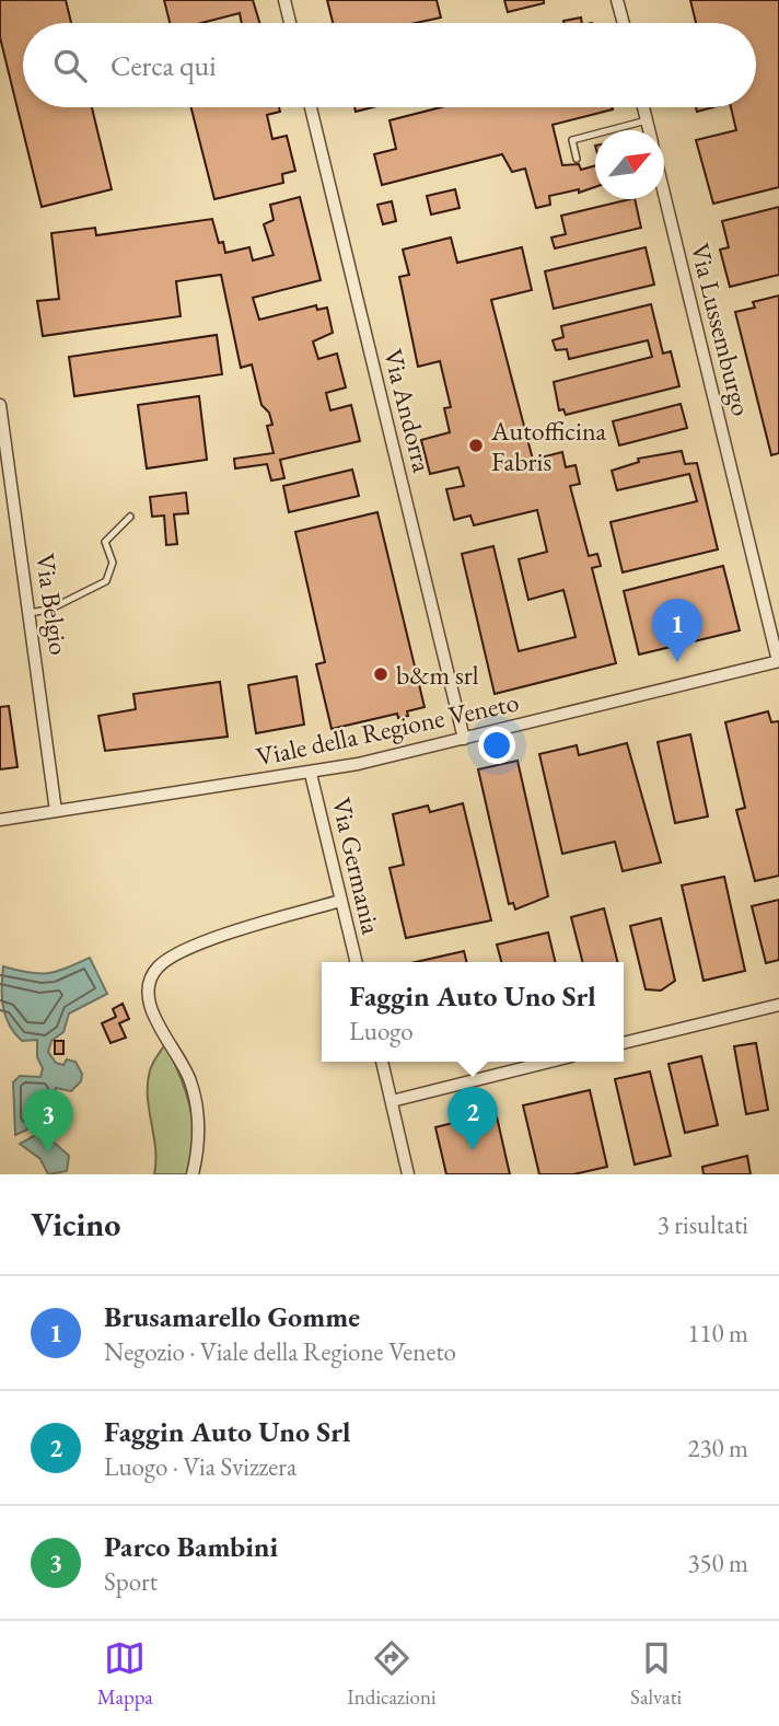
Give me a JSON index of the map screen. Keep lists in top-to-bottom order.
{
  "streets": {
    "street": [
      "Via Lussemburgo",
      "Via Andorra",
      "Via Belgio",
      "Viale della Regione Veneto",
      "Via Germania"
    ]
  },
  "crossings": [
    ["Via Lussemburgo", "Viale della Regione Veneto"],
    ["Via Andorra", "Viale della Regione Veneto"],
    ["Via Belgio", "Viale della Regione Veneto"],
    ["Viale della Regione Veneto", "Via Germania"]
  ],
  "places": ["Autofficina Fabris", "b&m srl"],
  "north": "top right",
  "page": {
    "search": "Cerca qui",
    "pins": ["1", "2", "3"],
    "popup": ["Faggin Auto Uno Srl", "Luogo"],
    "heading": ["Vicino", "3 risultati"],
    "list": [
      {
        "mark": "1",
        "name": "Brusamarello Gomme",
        "note": "Negozio · Viale della Regione Veneto",
        "value": "110 m"
      },
      {
        "mark": "2",
        "name": "Faggin Auto Uno Srl",
        "note": "Luogo · Via Svizzera",
        "value": "230 m"
      },
      {
        "mark": "3",
        "name": "Parco Bambini",
        "note": "Sport",
        "value": "350 m"
      }
    ],
    "nav": ["Mappa", "Indicazioni", "Salvati"]
  }
}
